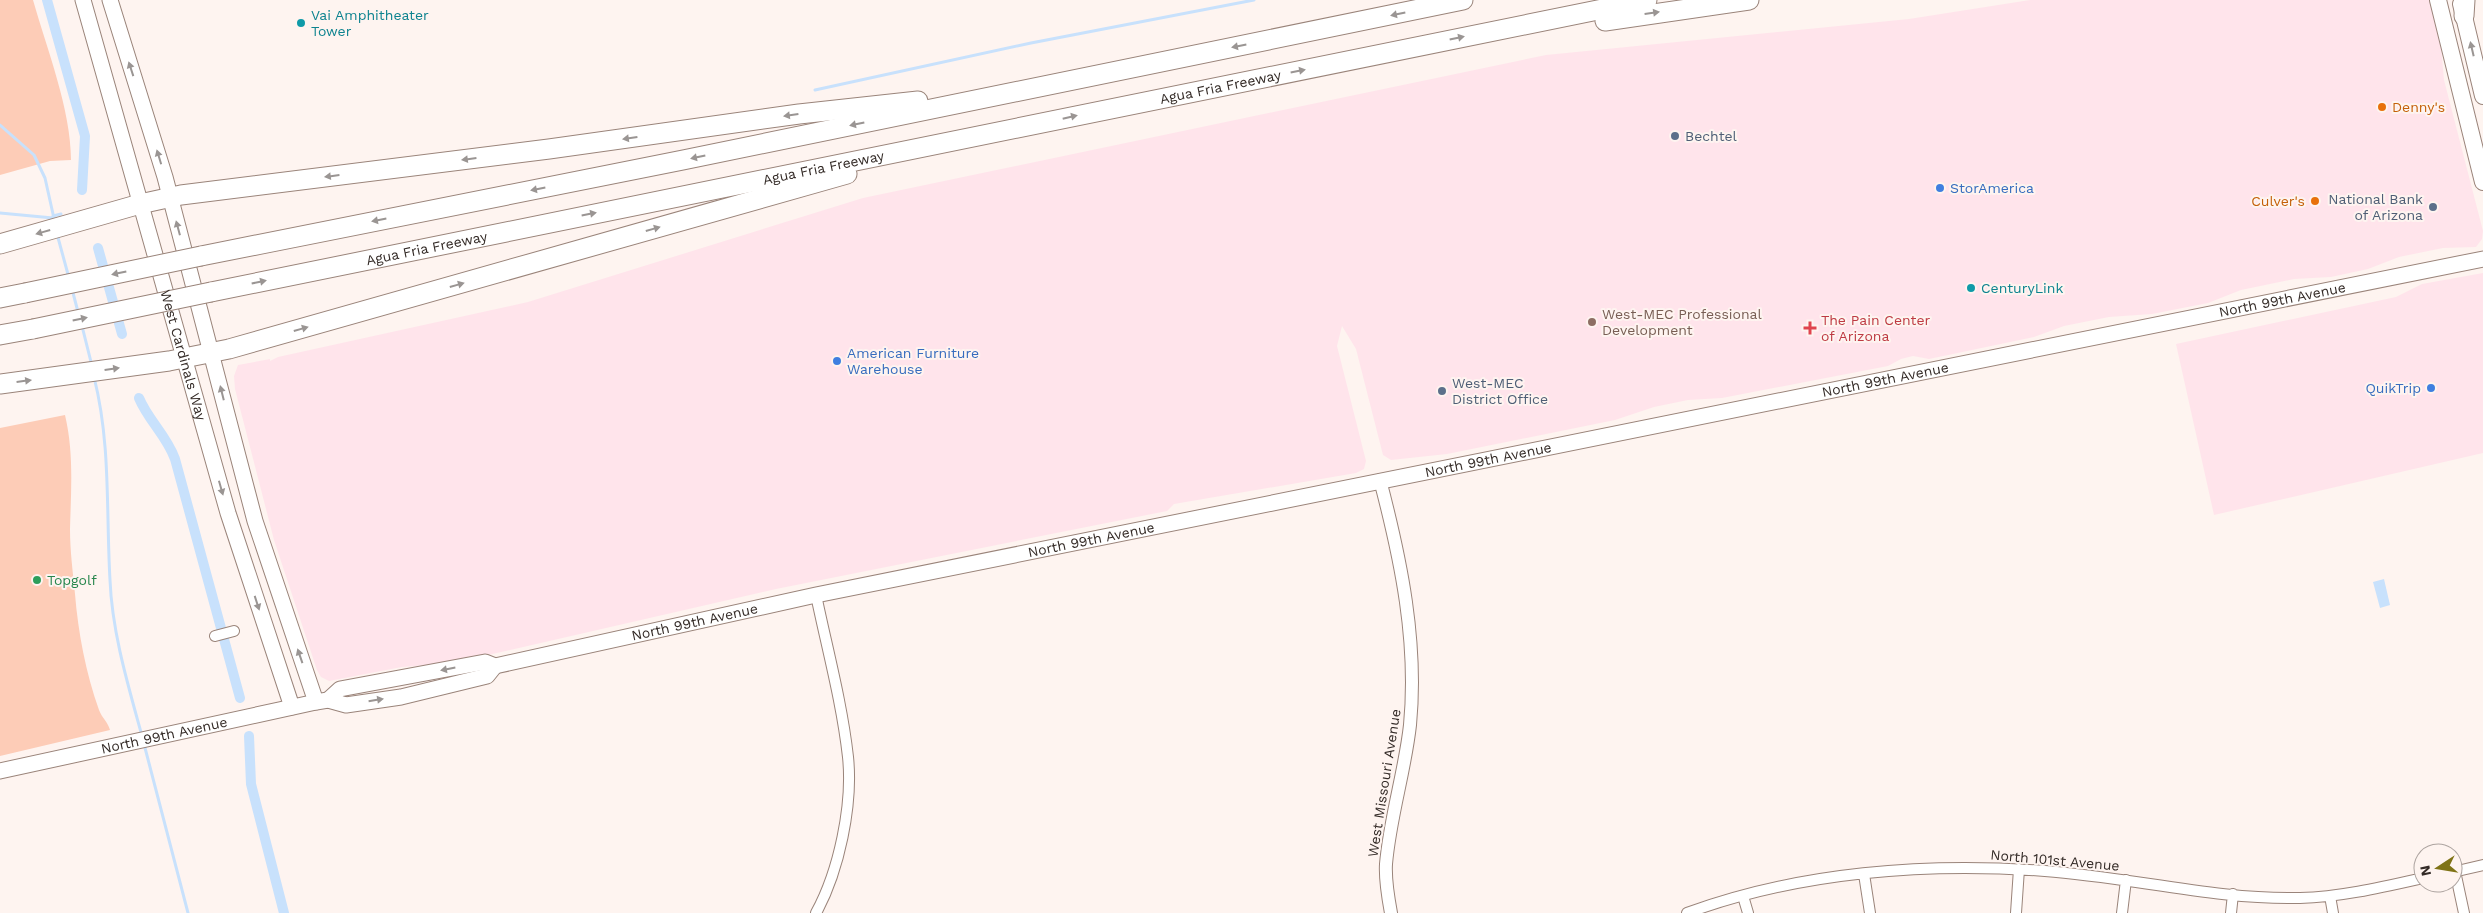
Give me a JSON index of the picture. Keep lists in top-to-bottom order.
{
  "streets": {
    "highway": ["Agua Fria Freeway"],
    "main road": ["North 99th Avenue", "West Cardinals Way"],
    "street": ["West Missouri Avenue", "North 101st Avenue"]
  },
  "crossings": [
    ["North 99th Avenue", "West Cardinals Way"],
    ["North 99th Avenue", "West Missouri Avenue"]
  ],
  "places": {
    "other": [
      "Vai Amphitheater Tower",
      "Denny's",
      "Bechtel",
      "StorAmerica",
      "Culver's",
      "National Bank of Arizona",
      "CenturyLink",
      "West-MEC Professional Development",
      "American Furniture Warehouse",
      "QuikTrip",
      "West-MEC District Office",
      "Topgolf"
    ],
    "health": ["The Pain Center of Arizona"]
  },
  "north": "left"
}
